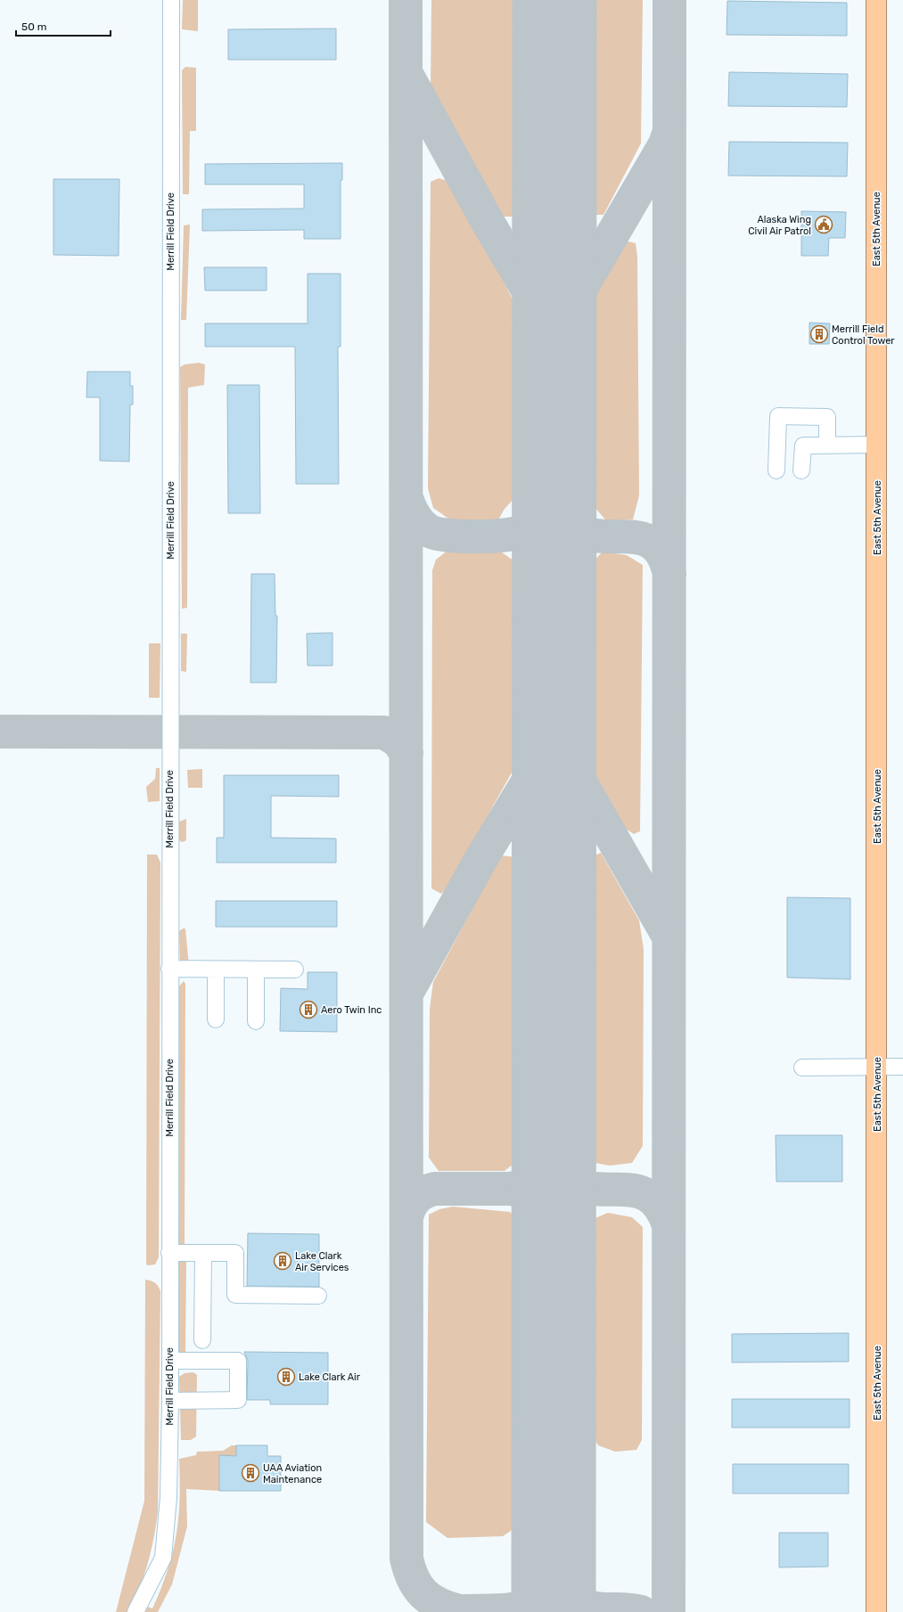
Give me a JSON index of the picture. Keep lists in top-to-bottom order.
{
  "streets": {
    "highway": ["East 5th Avenue"],
    "street": ["Merrill Field Drive"]
  },
  "places": {
    "public building": ["Alaska Wing Civil Air Patrol"],
    "building": [
      "Merrill Field Control Tower",
      "Aero Twin Inc",
      "Lake Clark Air Services",
      "Lake Clark Air",
      "UAA Aviation Maintenance"
    ]
  },
  "scale_bar": "50 m"
}
